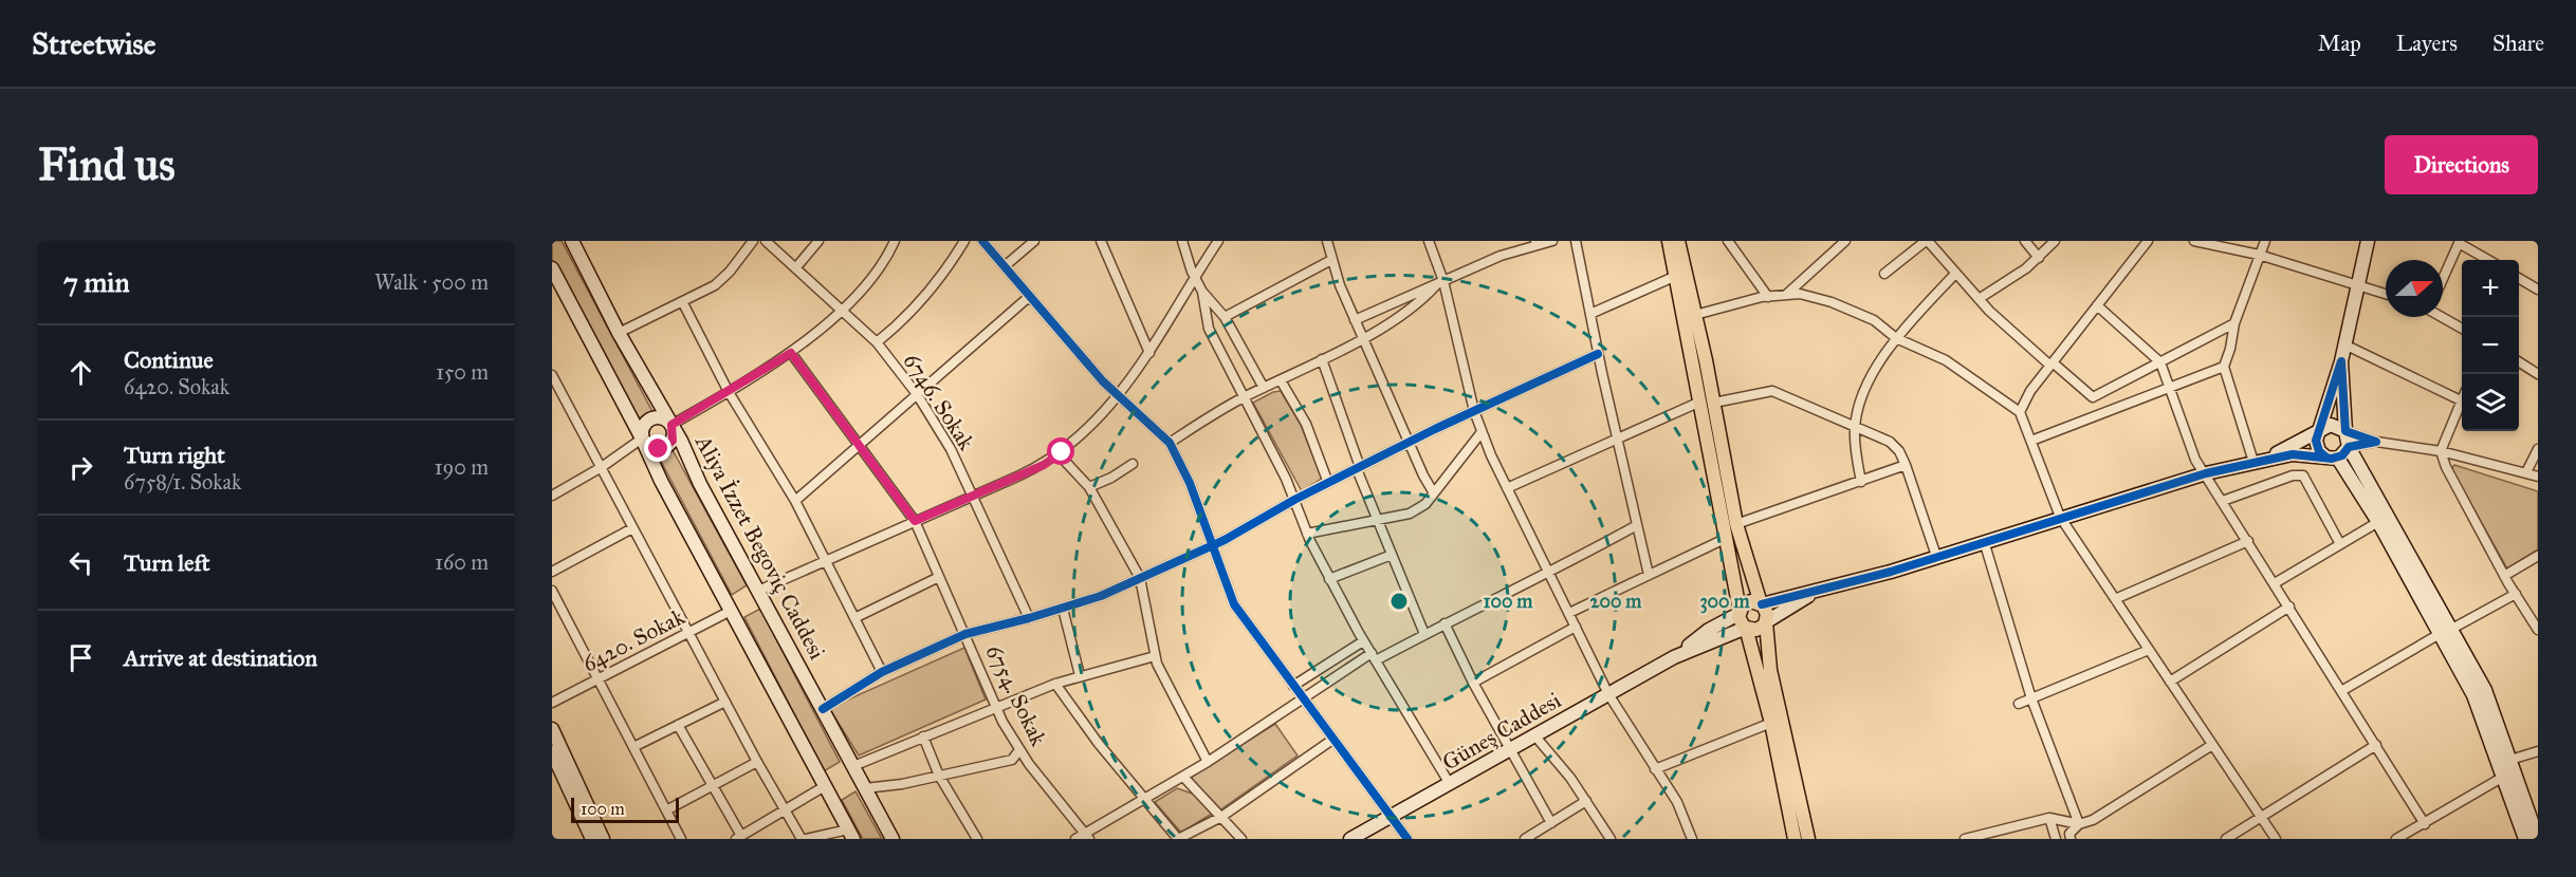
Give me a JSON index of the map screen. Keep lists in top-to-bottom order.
{
  "streets": {
    "street": [
      "6746. Sokak",
      "Aliya İzzet Begoviç Caddesi",
      "6420. Sokak",
      "6754. Sokak",
      "Güneş Caddesi"
    ]
  },
  "scale_bar": "100 m",
  "north": "right",
  "page": {
    "header": "Streetwise",
    "nav": ["Map", "Layers", "Share"],
    "buttons": "Directions",
    "title": "Find us",
    "heading": ["7 min", "Walk · 500 m"],
    "map_buttons": ["+", "−"],
    "list": [
      ["Continue", "6420. Sokak", "150 m"],
      ["Turn right", "6758/1. Sokak", "190 m"],
      ["Turn left", "160 m"],
      "Arrive at destination"
    ],
    "scale": "100 m"
  },
  "rings": ["100 m", "200 m", "300 m"]
}
